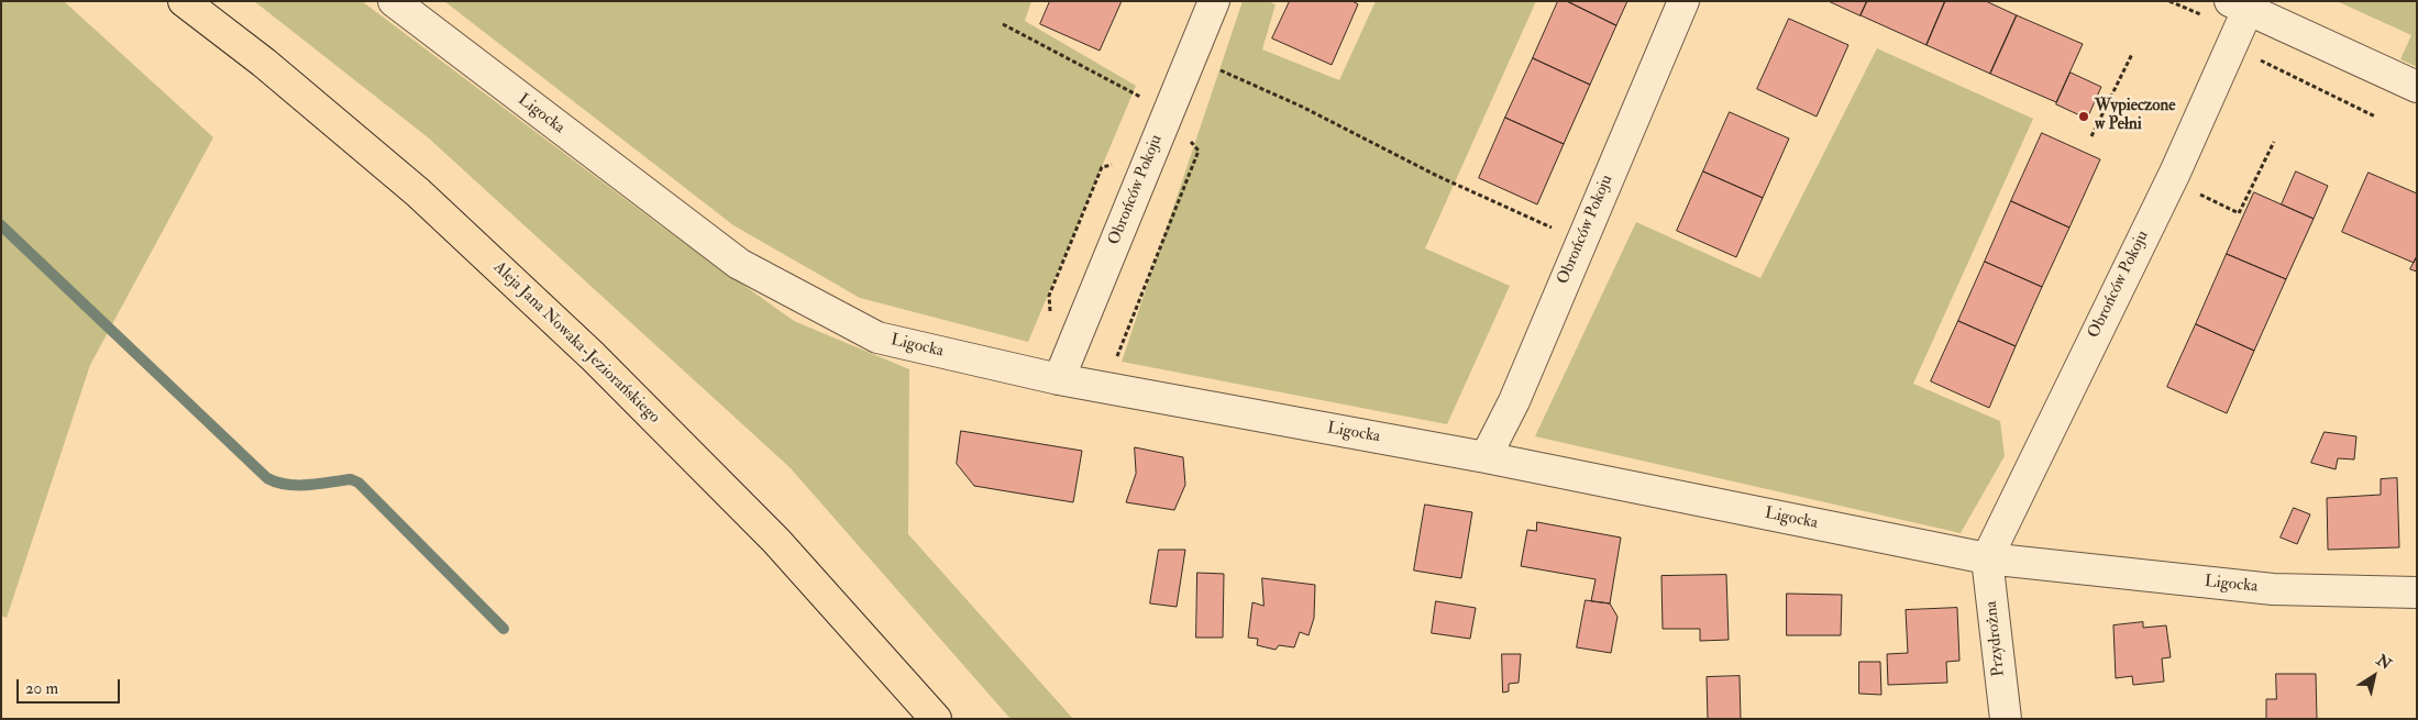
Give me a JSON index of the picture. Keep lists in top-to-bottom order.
{
  "streets": {
    "main road": ["Aleja Jana Nowaka-Jeziorańskiego"],
    "street": ["Ligocka", "Obrońców Pokoju", "Przydrożna"]
  },
  "crossings": [
    ["Ligocka", "Obrońców Pokoju"],
    ["Ligocka", "Przydrożna"],
    ["Obrońców Pokoju", "Przydrożna"]
  ],
  "places": ["Wypieczone w Pełni"],
  "scale_bar": "20 m",
  "north": "top right"
}
